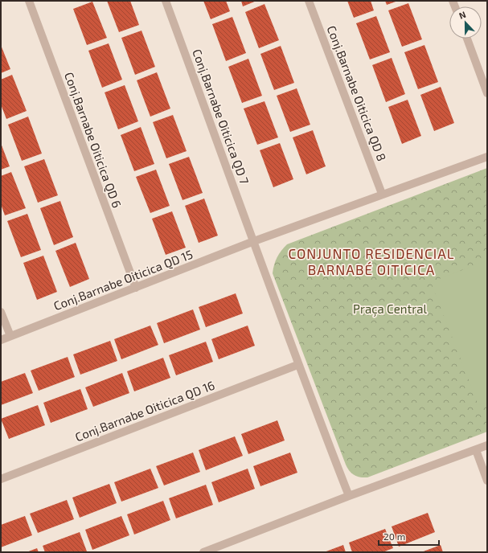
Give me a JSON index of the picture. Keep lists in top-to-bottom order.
{
  "streets": {
    "street": [
      "Conj.Barnabe Oiticica QD 8",
      "Conj.Barnabe Oiticica QD 7",
      "Conj.Barnabe Oiticica QD 6",
      "Conj.Barnabe Oiticica QD 15",
      "Conj.Barnabe Oiticica QD 16"
    ]
  },
  "crossings": [
    ["Conj.Barnabe Oiticica QD 8", "Conj.Barnabe Oiticica QD 15"],
    ["Conj.Barnabe Oiticica QD 7", "Conj.Barnabe Oiticica QD 15"],
    ["Conj.Barnabe Oiticica QD 7", "Conj.Barnabe Oiticica QD 16"],
    ["Conj.Barnabe Oiticica QD 6", "Conj.Barnabe Oiticica QD 15"]
  ],
  "districts": ["CONJUNTO RESIDENCIAL BARNABÉ OITICICA"],
  "parks": ["Praça Central"],
  "scale_bar": "20 m",
  "north": "top"
}
